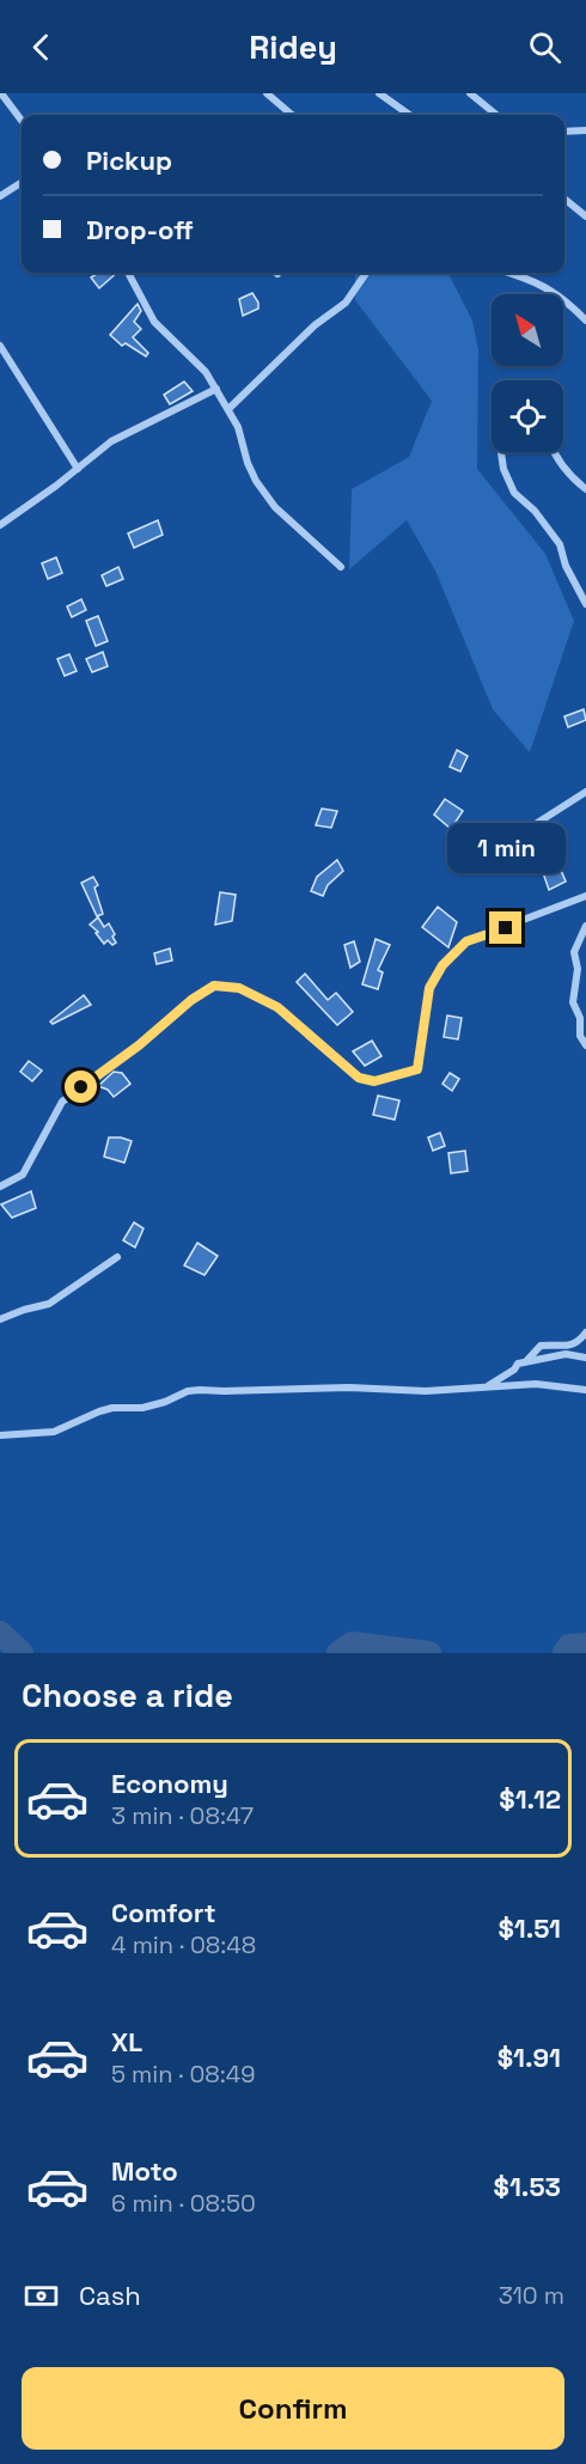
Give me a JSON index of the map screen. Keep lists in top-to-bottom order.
{
  "north": "top left",
  "page": {
    "header": "Ridey",
    "banner": ["Pickup", "Drop-off"],
    "bubble": "1 min",
    "heading": "Choose a ride",
    "list": [
      {
        "name": "Economy",
        "note": "3 min · 08:47",
        "value": "$1.12"
      },
      {
        "name": "Comfort",
        "note": "4 min · 08:48",
        "value": "$1.51"
      },
      {
        "name": "XL",
        "note": "5 min · 08:49",
        "value": "$1.91"
      },
      {
        "name": "Moto",
        "note": "6 min · 08:50",
        "value": "$1.53"
      }
    ],
    "pay": ["Cash", "310 m"],
    "buttons": "Confirm"
  }
}
